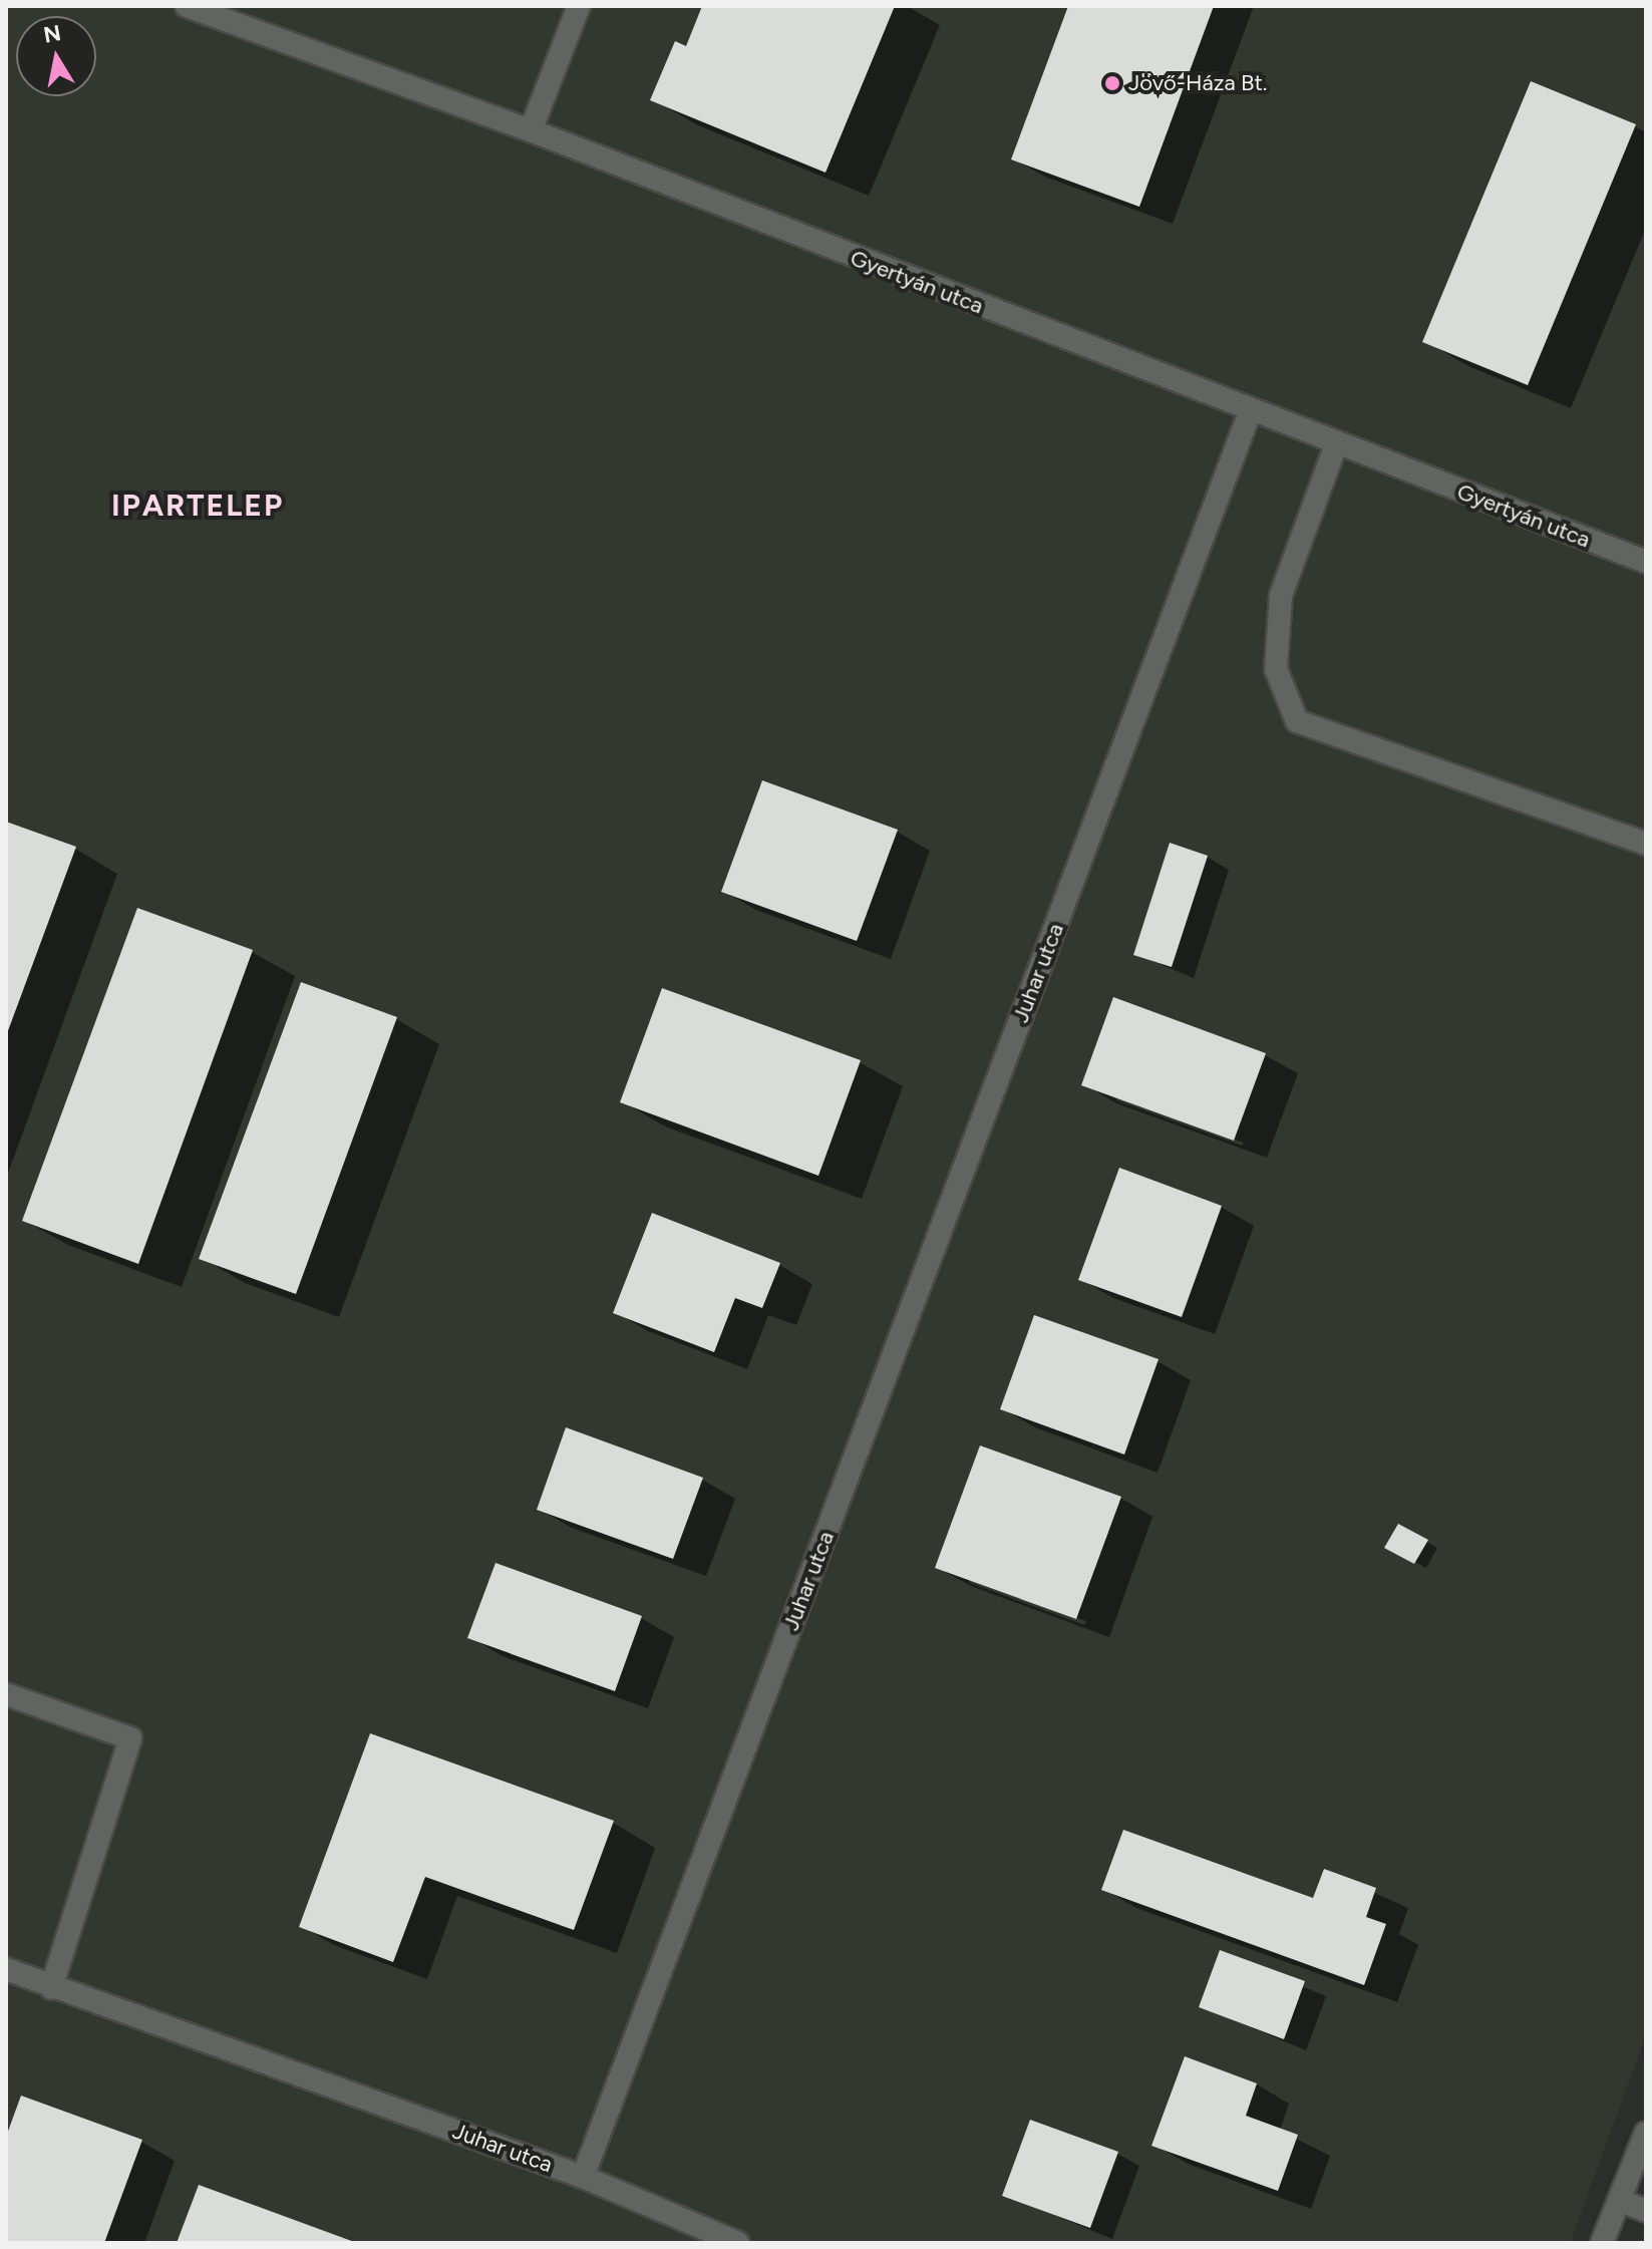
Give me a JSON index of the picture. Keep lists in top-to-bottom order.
{
  "streets": {
    "street": ["Gyertyán utca", "Juhar utca"]
  },
  "crossings": [
    ["Gyertyán utca", "Juhar utca"]
  ],
  "districts": ["IPARTELEP"],
  "places": ["Jövő-Háza Bt."],
  "north": "top"
}
